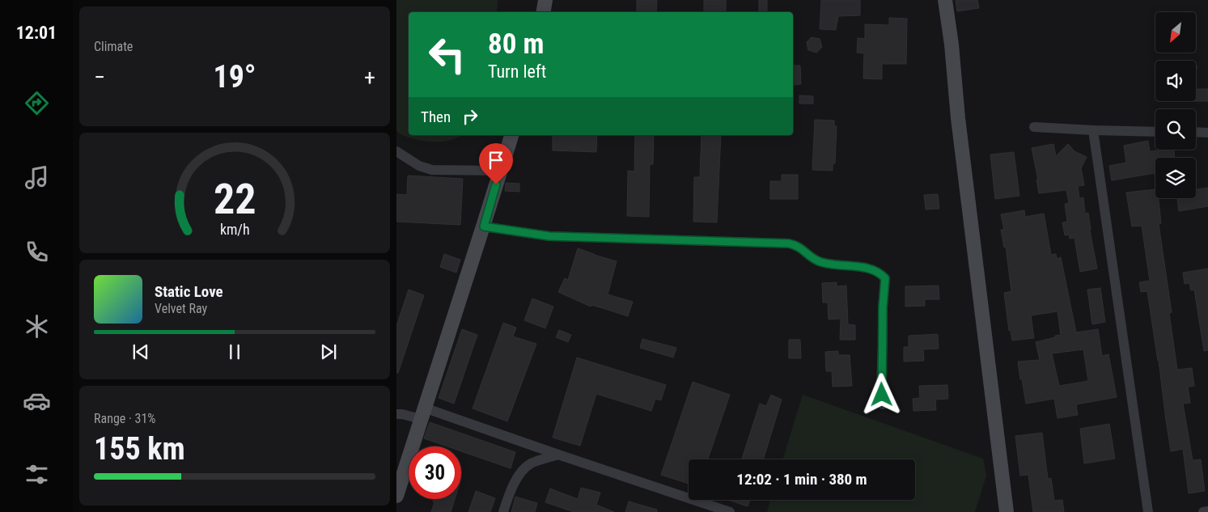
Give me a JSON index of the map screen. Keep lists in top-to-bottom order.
{
  "north": "bottom left",
  "page": {
    "tabs": "12:01",
    "tile": [
      "Climate",
      ["Range · 31%", "155 km"]
    ],
    "turn": ["80 m", "Turn left"],
    "heat": ["−", "19°", "+"],
    "then": "Then",
    "song": ["Static Love", "Velvet Ray"],
    "limit": "30",
    "trip": "12:02 · 1 min · 380 m",
    "gauge": ["22", "km/h"]
  }
}
